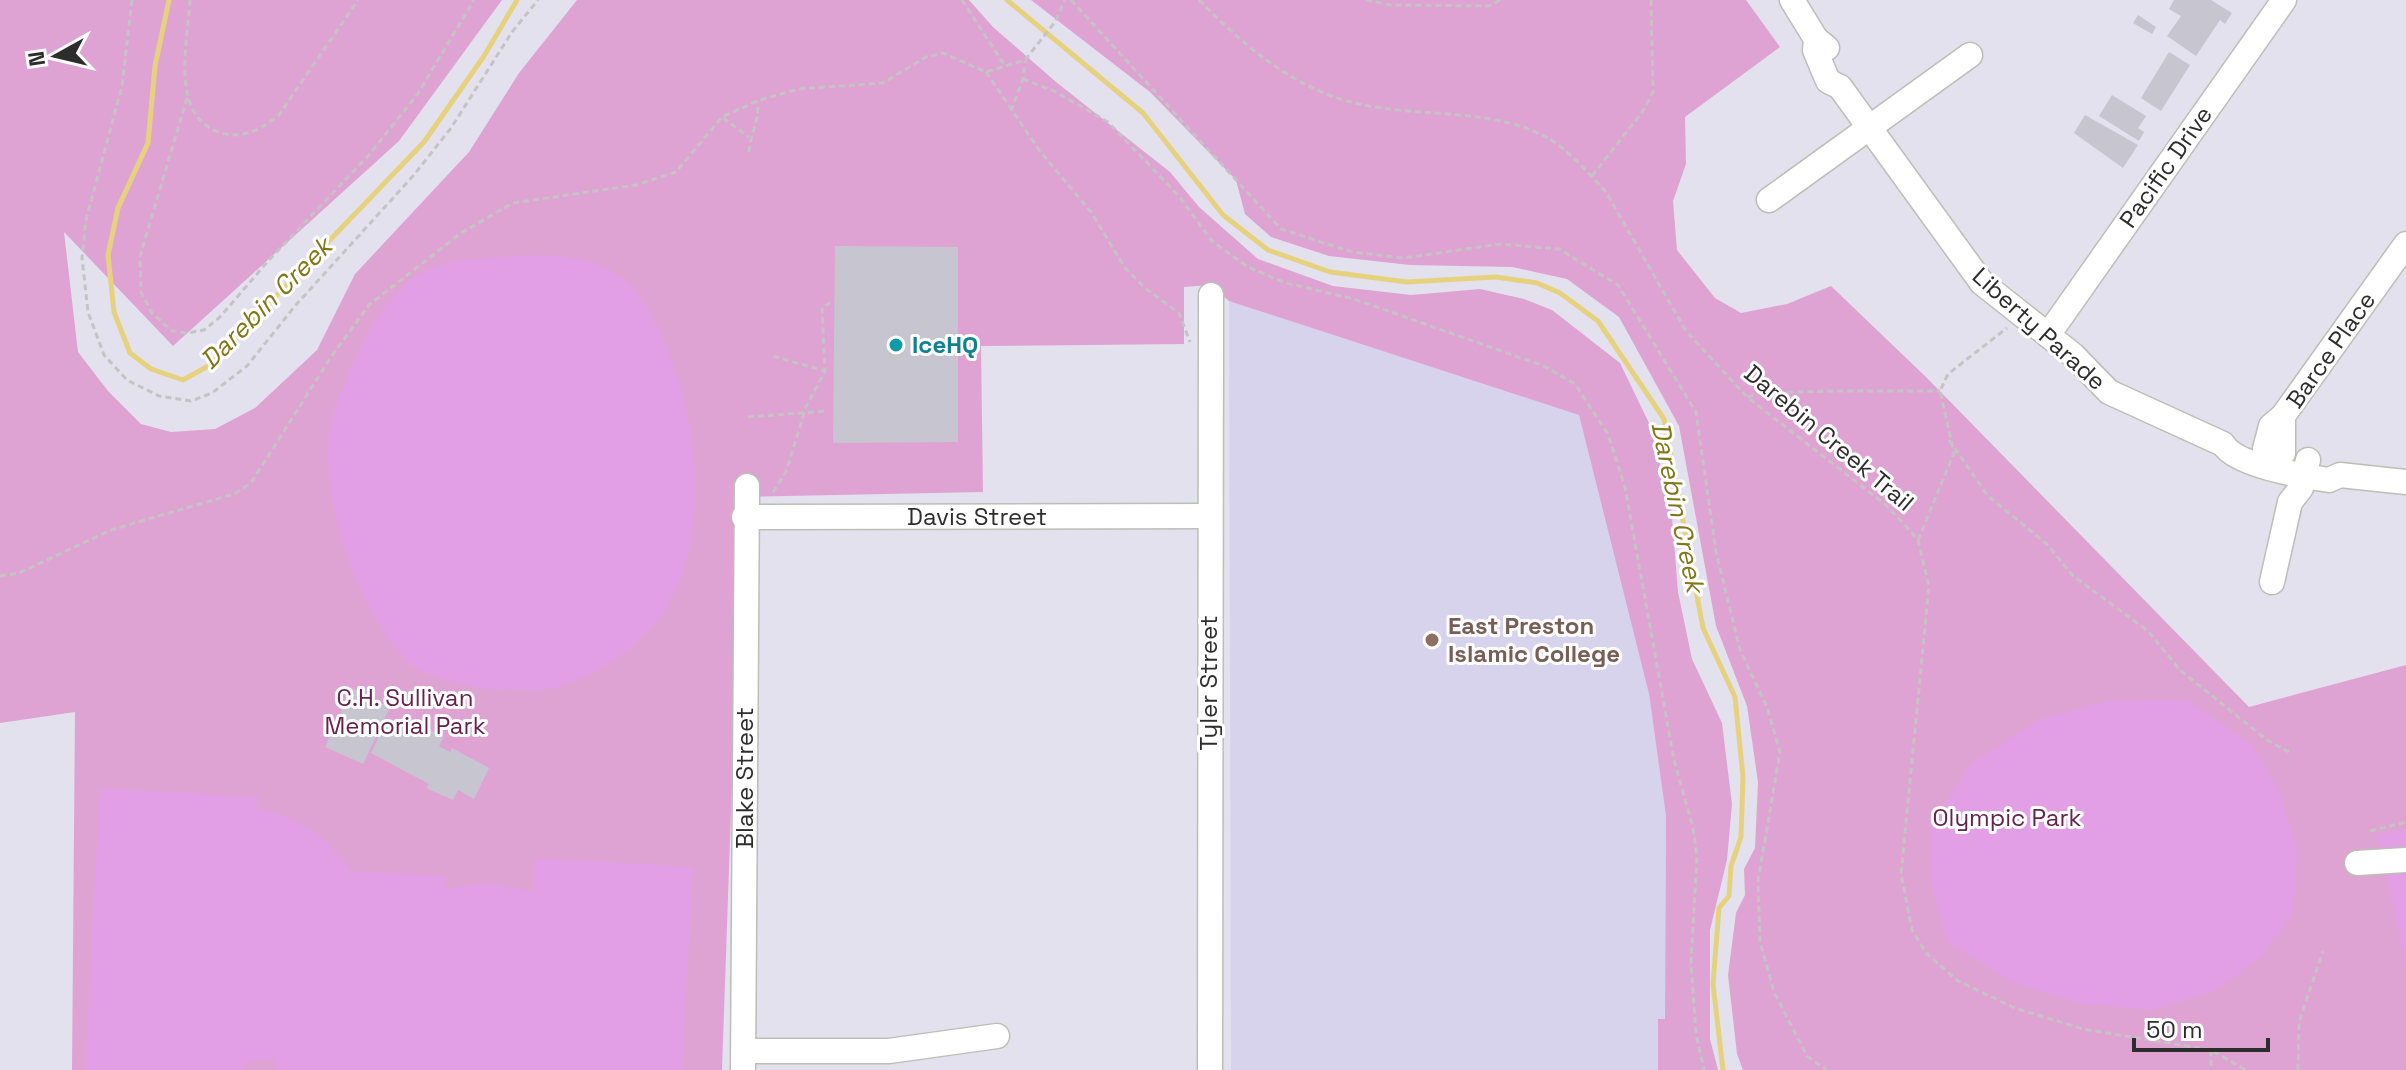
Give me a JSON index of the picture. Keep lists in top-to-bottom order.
{
  "streets": {
    "street": [
      "Pacific Drive",
      "Liberty Parade",
      "Barce Place",
      "Davis Street",
      "Tyler Street",
      "Blake Street"
    ],
    "path": ["Darebin Creek Trail"]
  },
  "crossings": [
    ["Pacific Drive", "Liberty Parade"],
    ["Liberty Parade", "Barce Place"],
    ["Davis Street", "Tyler Street"],
    ["Davis Street", "Blake Street"]
  ],
  "water": ["Darebin Creek"],
  "parks": ["C.H. Sullivan Memorial Park", "Olympic Park"],
  "places": ["IceHQ", "East Preston Islamic College"],
  "scale_bar": "50 m",
  "north": "left"
}
